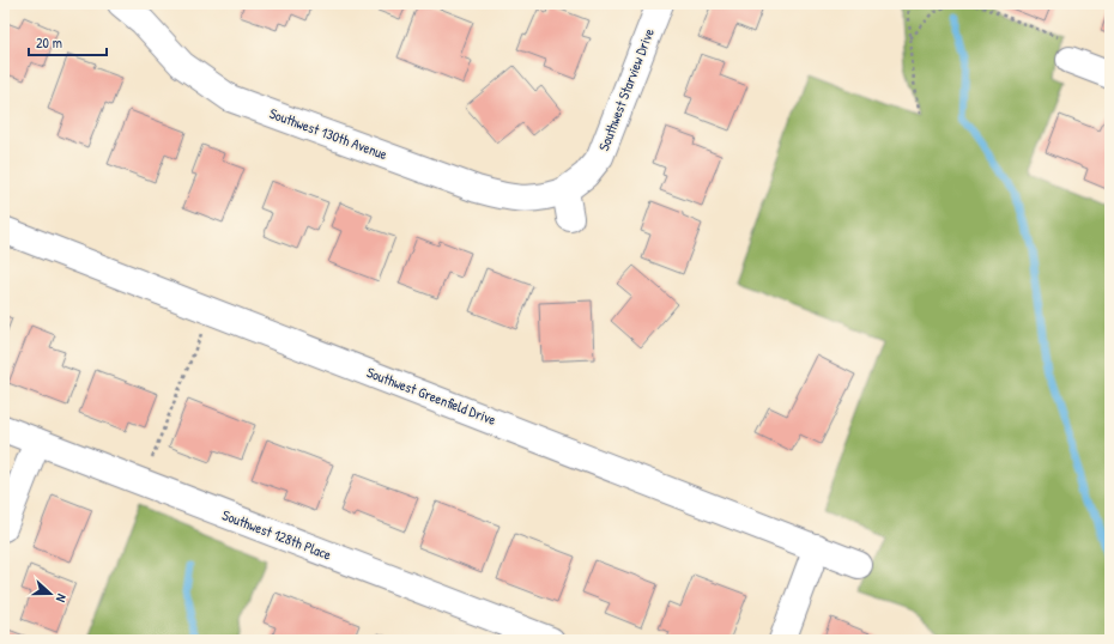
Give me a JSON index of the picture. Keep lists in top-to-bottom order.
{
  "streets": {
    "street": [
      "Southwest Starview Drive",
      "Southwest 130th Avenue",
      "Southwest Greenfield Drive",
      "Southwest 128th Place"
    ]
  },
  "crossings": [
    ["Southwest Starview Drive", "Southwest 130th Avenue"]
  ],
  "scale_bar": "20 m",
  "north": "right"
}
